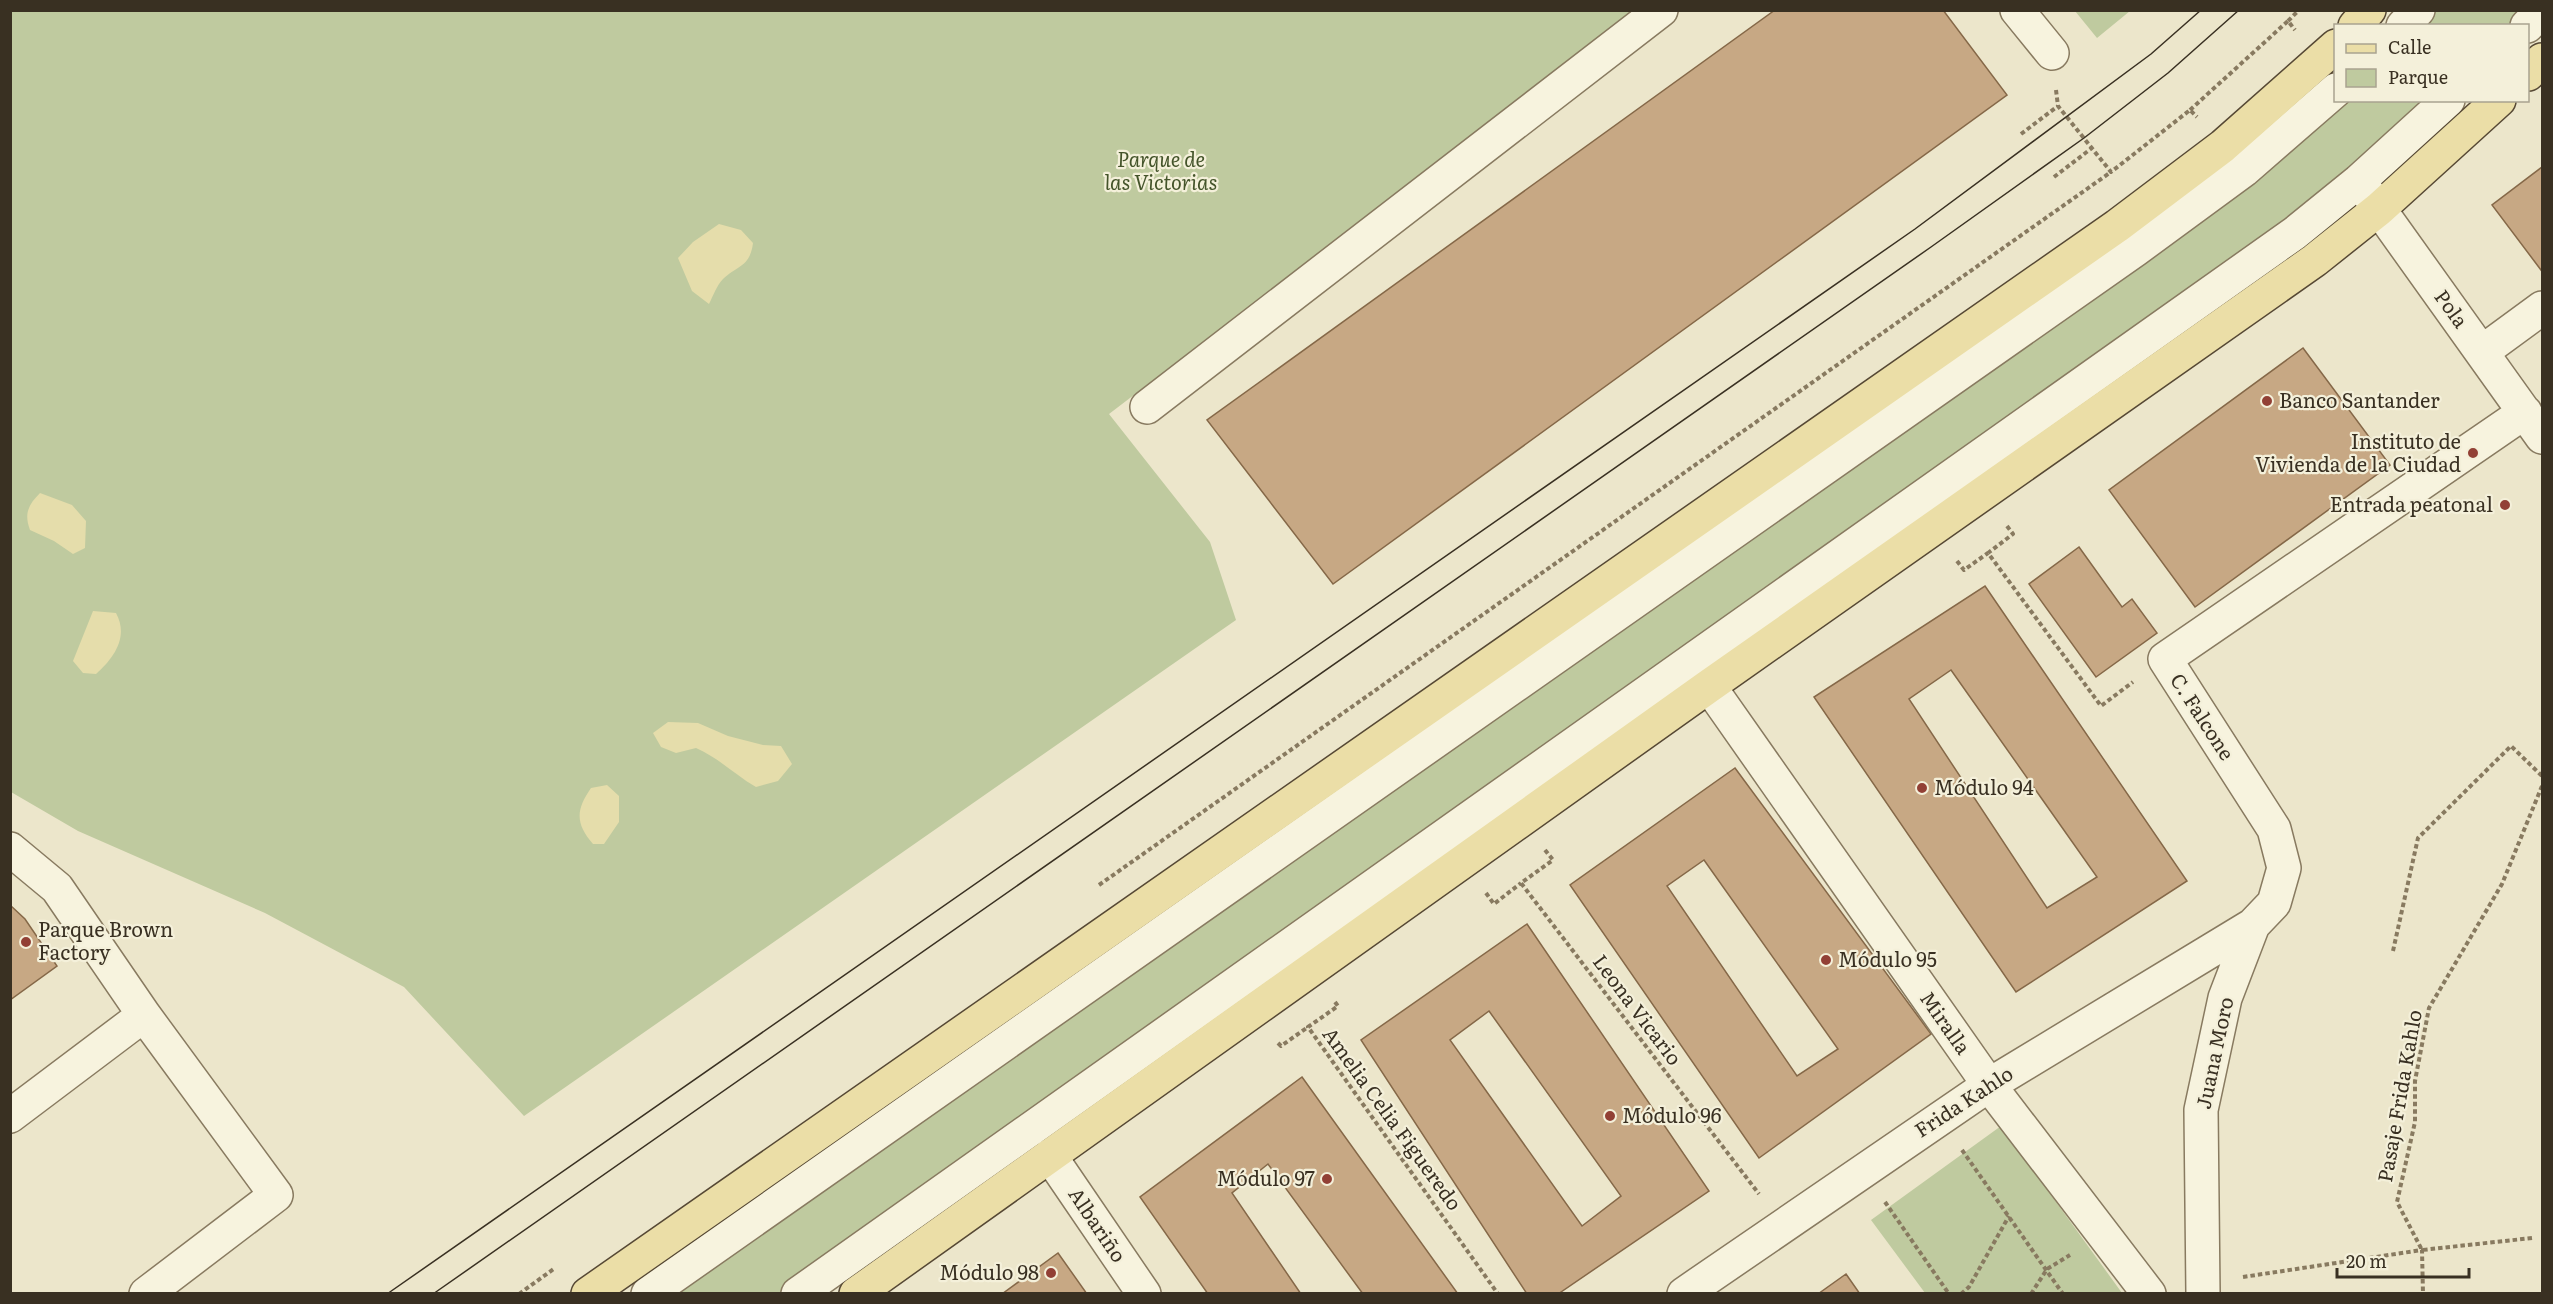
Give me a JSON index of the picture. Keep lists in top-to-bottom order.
{
  "streets": {
    "street": [
      "Pola",
      "C. Falcone",
      "Miralla",
      "Juana Moro",
      "Frida Kahlo",
      "Albariño"
    ],
    "path": ["Leona Vicario", "Pasaje Frida Kahlo", "Amelia Celia Figueredo"]
  },
  "crossings": [
    ["C. Falcone", "Juana Moro"],
    ["C. Falcone", "Frida Kahlo"],
    ["Leona Vicario", "Frida Kahlo"],
    ["Miralla", "Frida Kahlo"],
    ["Juana Moro", "Frida Kahlo"]
  ],
  "parks": ["Parque de las Victorias"],
  "places": [
    "Banco Santander",
    "Instituto de Vivienda de la Ciudad",
    "Entrada peatonal",
    "Módulo 94",
    "Parque Brown Factory",
    "Módulo 95",
    "Módulo 96",
    "Módulo 97",
    "Módulo 98"
  ],
  "legend": ["Calle", "Parque"],
  "scale_bar": "20 m"
}
